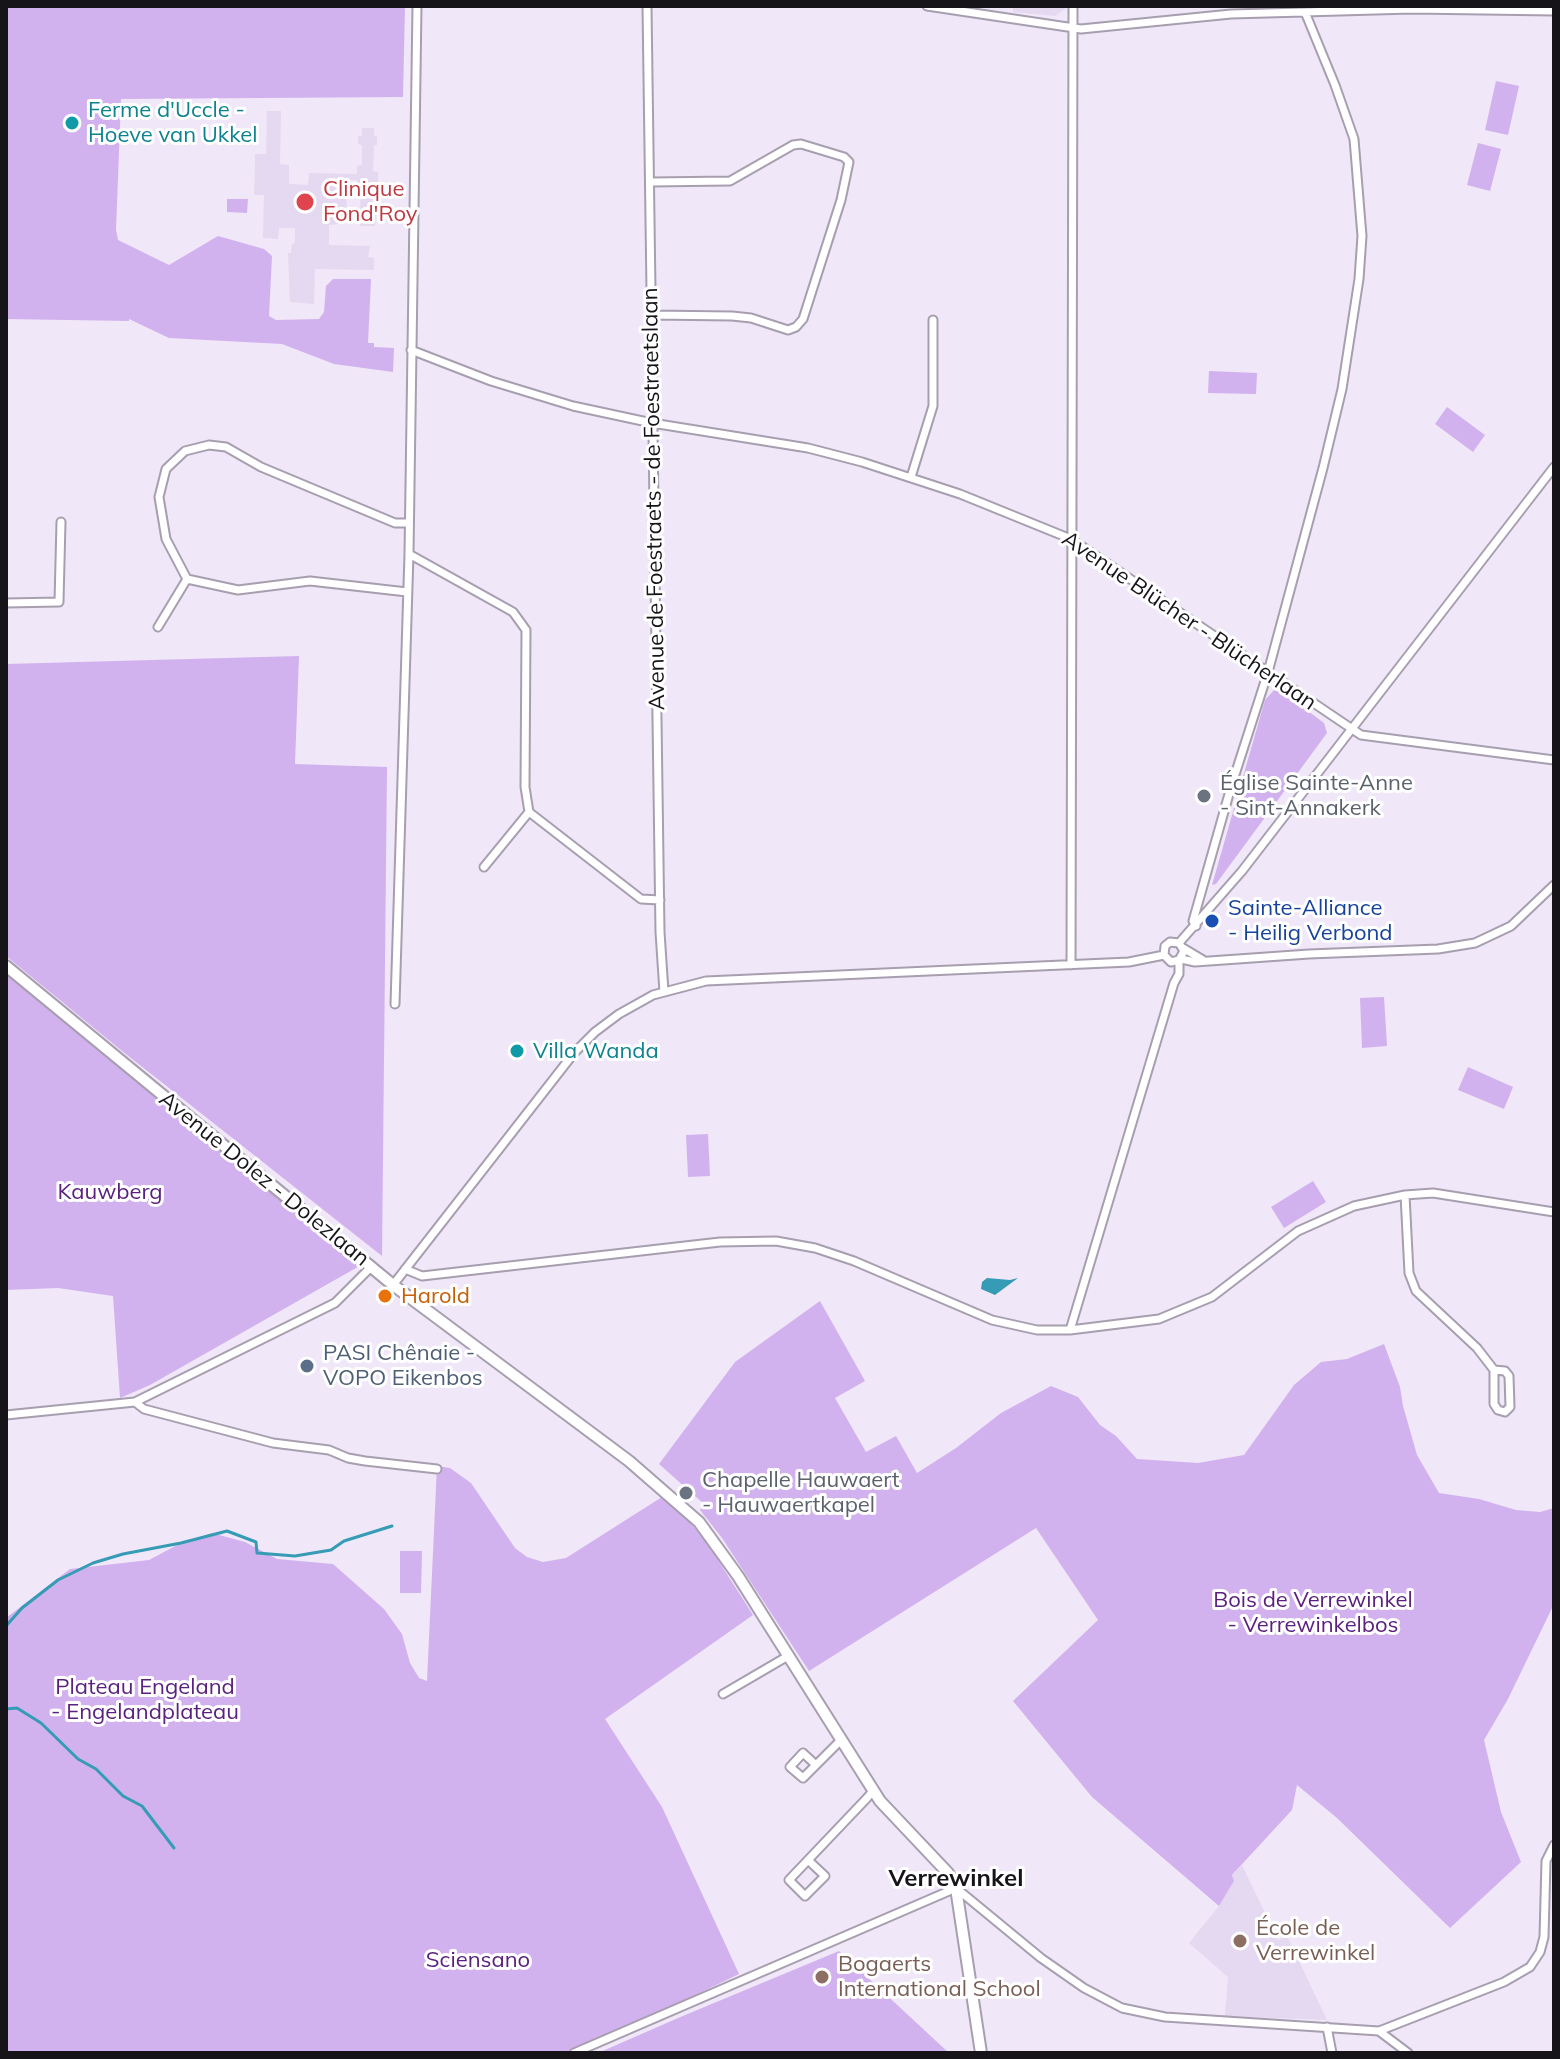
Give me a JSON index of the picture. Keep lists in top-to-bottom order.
{
  "streets": {
    "street": ["Avenue de Foestraets - de Foestraetslaan", "Avenue Blücher - Blücherlaan", "Avenue Dolez - Dolezlaan"]
  },
  "crossings": [
    ["Avenue de Foestraets - de Foestraetslaan", "Avenue Blücher - Blücherlaan"]
  ],
  "districts": ["Verrewinkel"],
  "parks": [
    "Kauwberg",
    "Bois de Verrewinkel - Verrewinkelbos",
    "Plateau Engeland - Engelandplateau",
    "Sciensano"
  ],
  "places": [
    "Ferme d'Uccle - Hoeve van Ukkel",
    "Clinique Fond'Roy",
    "Église Sainte-Anne - Sint-Annakerk",
    "Sainte-Alliance - Heilig Verbond",
    "Villa Wanda",
    "Harold",
    "PASI Chênaie - VOPO Eikenbos",
    "Chapelle Hauwaert - Hauwaertkapel",
    "École de Verrewinkel",
    "Bogaerts International School"
  ]
}
